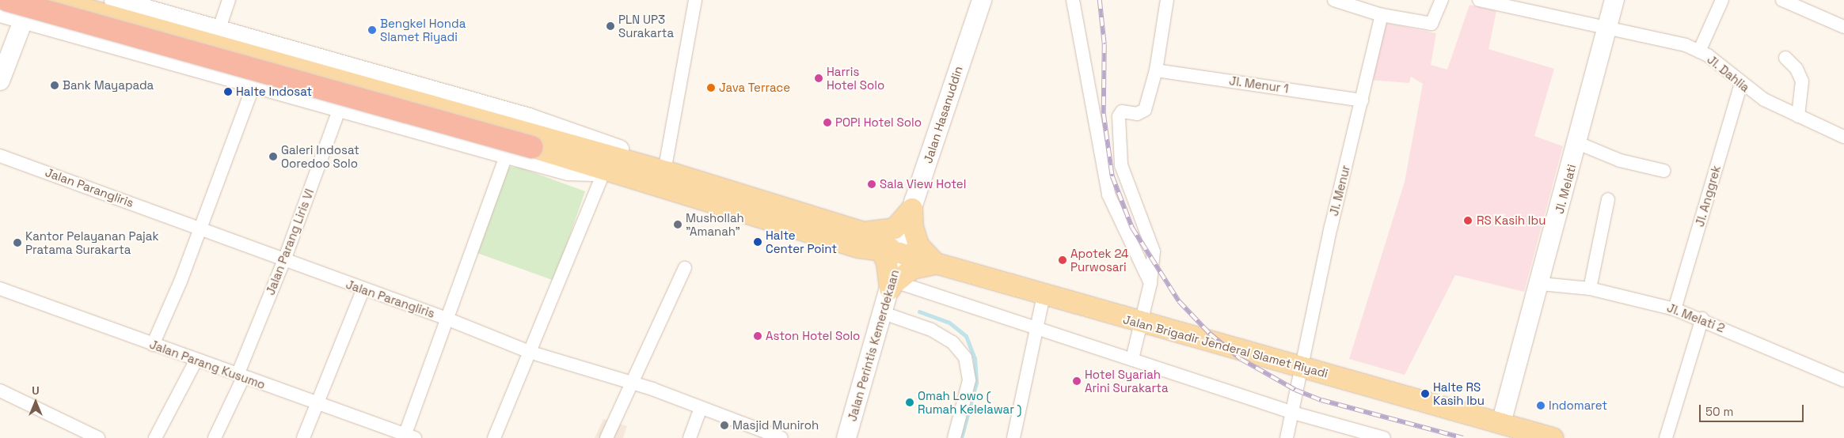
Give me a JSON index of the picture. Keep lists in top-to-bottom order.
{
  "streets": {
    "main road": ["Jalan Brigadir Jenderal Slamet Riyadi"],
    "street": [
      "Jl. Dahlia",
      "Jl. Menur 1",
      "Jalan Hasanuddin",
      "Jalan Parangliris",
      "Jl. Melati",
      "Jl. Menur",
      "Jl. Anggrek",
      "Jalan Parang Liris VI",
      "Jl. Melati 2",
      "Jalan Perintis Kemerdekaan",
      "Jalan Parang Kusumo"
    ]
  },
  "crossings": [
    ["Jl. Dahlia", "Jl. Melati"],
    ["Jl. Dahlia", "Jl. Anggrek"],
    ["Jl. Menur 1", "Jl. Menur"],
    ["Jalan Hasanuddin", "Jalan Brigadir Jenderal Slamet Riyadi"],
    ["Jalan Parangliris", "Jalan Parang Liris VI"],
    ["Jl. Melati", "Jl. Melati 2"],
    ["Jl. Melati", "Jalan Brigadir Jenderal Slamet Riyadi"],
    ["Jl. Menur", "Jalan Brigadir Jenderal Slamet Riyadi"],
    ["Jl. Anggrek", "Jl. Melati 2"],
    ["Jalan Parang Liris VI", "Jalan Parang Kusumo"]
  ],
  "places": [
    "PLN UP3 Surakarta",
    "Bengkel Honda Slamet Riyadi",
    "Harris Hotel Solo",
    "Bank Mayapada",
    "Java Terrace",
    "Halte Indosat",
    "POP! Hotel Solo",
    "Galeri Indosat Ooredoo Solo",
    "Sala View Hotel",
    "RS Kasih Ibu",
    "Mushollah \"Amanah\"",
    "Halte Center Point",
    "Kantor Pelayanan Pajak Pratama Surakarta",
    "Apotek 24 Purwosari",
    "Aston Hotel Solo",
    "Hotel Syariah Arini Surakarta",
    "Halte RS Kasih Ibu",
    "Omah Lowo ( Rumah Kelelawar )",
    "Indomaret",
    "Masjid Muniroh"
  ],
  "scale_bar": "50 m",
  "north": "top"
}
